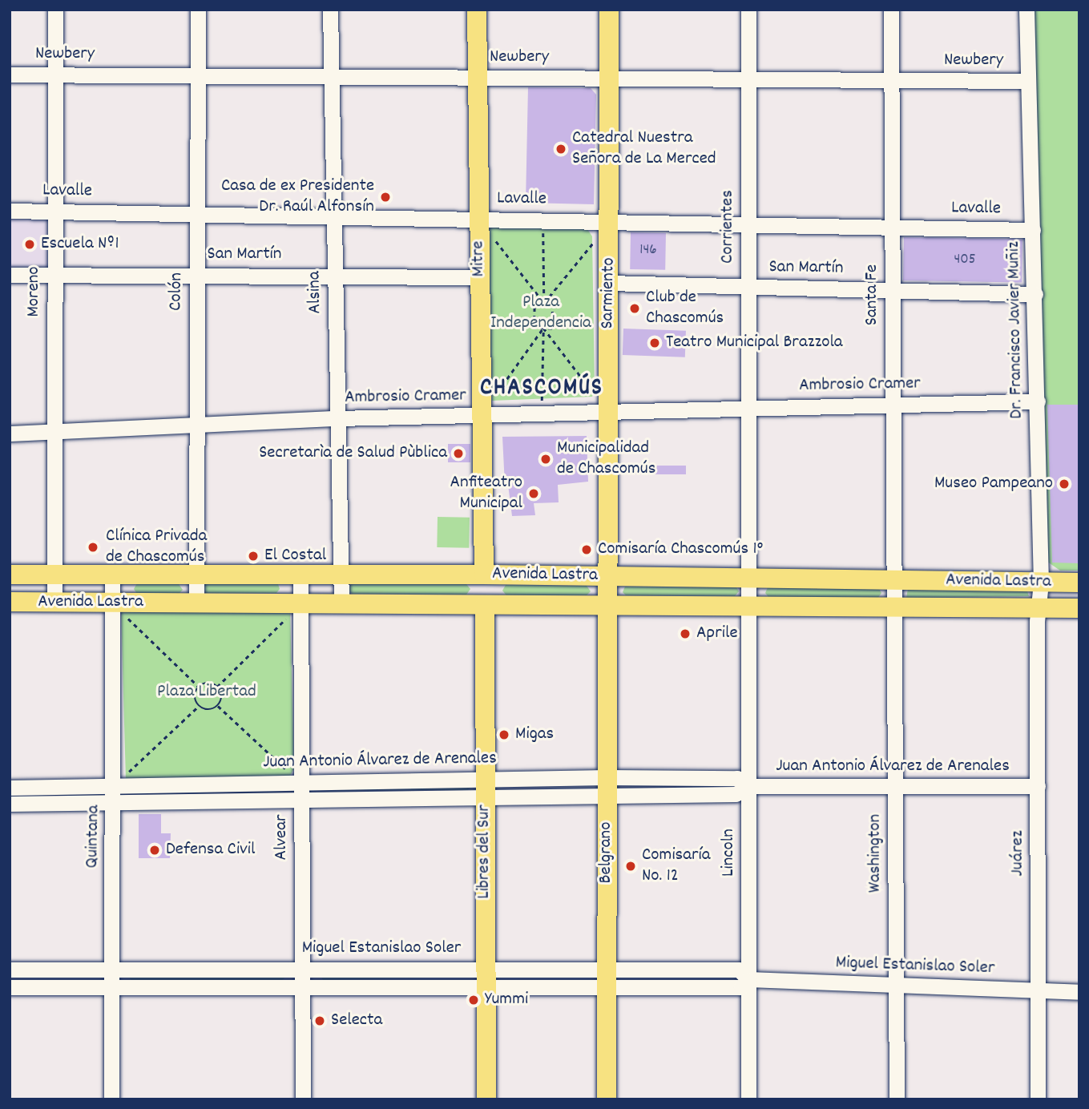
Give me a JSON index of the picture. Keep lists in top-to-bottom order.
{
  "streets": {
    "main road": [
      "Mitre",
      "Sarmiento",
      "Avenida Lastra",
      "Libres del Sur",
      "Belgrano"
    ],
    "street": [
      "Newbery",
      "Lavalle",
      "Corrientes",
      "San Martín",
      "Moreno",
      "Colón",
      "Alsina",
      "Santa Fe",
      "Dr. Francisco Javier Muñiz",
      "Ambrosio Cramer",
      "Juan Antonio Álvarez de Arenales",
      "Quintana",
      "Alvear",
      "Lincoln",
      "Washington",
      "Juárez",
      "Miguel Estanislao Soler"
    ]
  },
  "crossings": [
    ["Newbery", "Corrientes"],
    ["Newbery", "Mitre"],
    ["Newbery", "Moreno"],
    ["Newbery", "Colón"],
    ["Newbery", "Alsina"],
    ["Newbery", "Sarmiento"],
    ["Newbery", "Santa Fe"],
    ["Newbery", "Dr. Francisco Javier Muñiz"],
    ["Lavalle", "Corrientes"],
    ["Lavalle", "Mitre"],
    ["Lavalle", "Moreno"],
    ["Lavalle", "Colón"],
    ["Lavalle", "Alsina"],
    ["Lavalle", "Sarmiento"],
    ["Lavalle", "Santa Fe"],
    ["Lavalle", "Dr. Francisco Javier Muñiz"],
    ["Corrientes", "San Martín"],
    ["Corrientes", "Ambrosio Cramer"],
    ["Corrientes", "Avenida Lastra"],
    ["Corrientes", "Lincoln"],
    ["San Martín", "Mitre"],
    ["San Martín", "Moreno"],
    ["San Martín", "Colón"],
    ["San Martín", "Alsina"],
    ["San Martín", "Sarmiento"],
    ["San Martín", "Santa Fe"],
    ["San Martín", "Dr. Francisco Javier Muñiz"],
    ["Mitre", "Ambrosio Cramer"],
    ["Mitre", "Avenida Lastra"],
    ["Moreno", "Ambrosio Cramer"],
    ["Moreno", "Avenida Lastra"],
    ["Colón", "Ambrosio Cramer"],
    ["Colón", "Avenida Lastra"],
    ["Alsina", "Ambrosio Cramer"],
    ["Alsina", "Avenida Lastra"],
    ["Sarmiento", "Ambrosio Cramer"],
    ["Sarmiento", "Avenida Lastra"],
    ["Sarmiento", "Belgrano"],
    ["Santa Fe", "Ambrosio Cramer"],
    ["Santa Fe", "Avenida Lastra"],
    ["Santa Fe", "Washington"],
    ["Dr. Francisco Javier Muñiz", "Ambrosio Cramer"],
    ["Dr. Francisco Javier Muñiz", "Avenida Lastra"],
    ["Dr. Francisco Javier Muñiz", "Juárez"],
    ["Avenida Lastra", "Quintana"],
    ["Avenida Lastra", "Alvear"],
    ["Avenida Lastra", "Libres del Sur"],
    ["Avenida Lastra", "Belgrano"],
    ["Avenida Lastra", "Lincoln"],
    ["Avenida Lastra", "Washington"],
    ["Avenida Lastra", "Juárez"],
    ["Juan Antonio Álvarez de Arenales", "Quintana"],
    ["Juan Antonio Álvarez de Arenales", "Alvear"],
    ["Juan Antonio Álvarez de Arenales", "Libres del Sur"],
    ["Juan Antonio Álvarez de Arenales", "Belgrano"],
    ["Juan Antonio Álvarez de Arenales", "Lincoln"],
    ["Juan Antonio Álvarez de Arenales", "Washington"],
    ["Juan Antonio Álvarez de Arenales", "Juárez"],
    ["Quintana", "Miguel Estanislao Soler"],
    ["Alvear", "Miguel Estanislao Soler"],
    ["Libres del Sur", "Miguel Estanislao Soler"],
    ["Belgrano", "Miguel Estanislao Soler"],
    ["Lincoln", "Miguel Estanislao Soler"],
    ["Washington", "Miguel Estanislao Soler"],
    ["Juárez", "Miguel Estanislao Soler"]
  ],
  "districts": ["CHASCOMÚS"],
  "parks": ["Plaza Independencia", "Plaza Libertad"],
  "places": [
    "Catedral Nuestra Señora de La Merced",
    "Casa de ex Presidente Dr. Raúl Alfonsín",
    "Escuela Nº1",
    "Club de Chascomús",
    "Teatro Municipal Brazzola",
    "Secretarìa de Salud Pùblica",
    "Municipalidad de Chascomús",
    "Museo Pampeano",
    "Anfiteatro Municipal",
    "Clínica Privada de Chascomús",
    "Comisaría Chascomús 1°",
    "El Costal",
    "Aprile",
    "Migas",
    "Defensa Civil",
    "Comisaría No. 12",
    "Yummi",
    "Selecta"
  ],
  "house_numbers": ["146", "405"]
}
